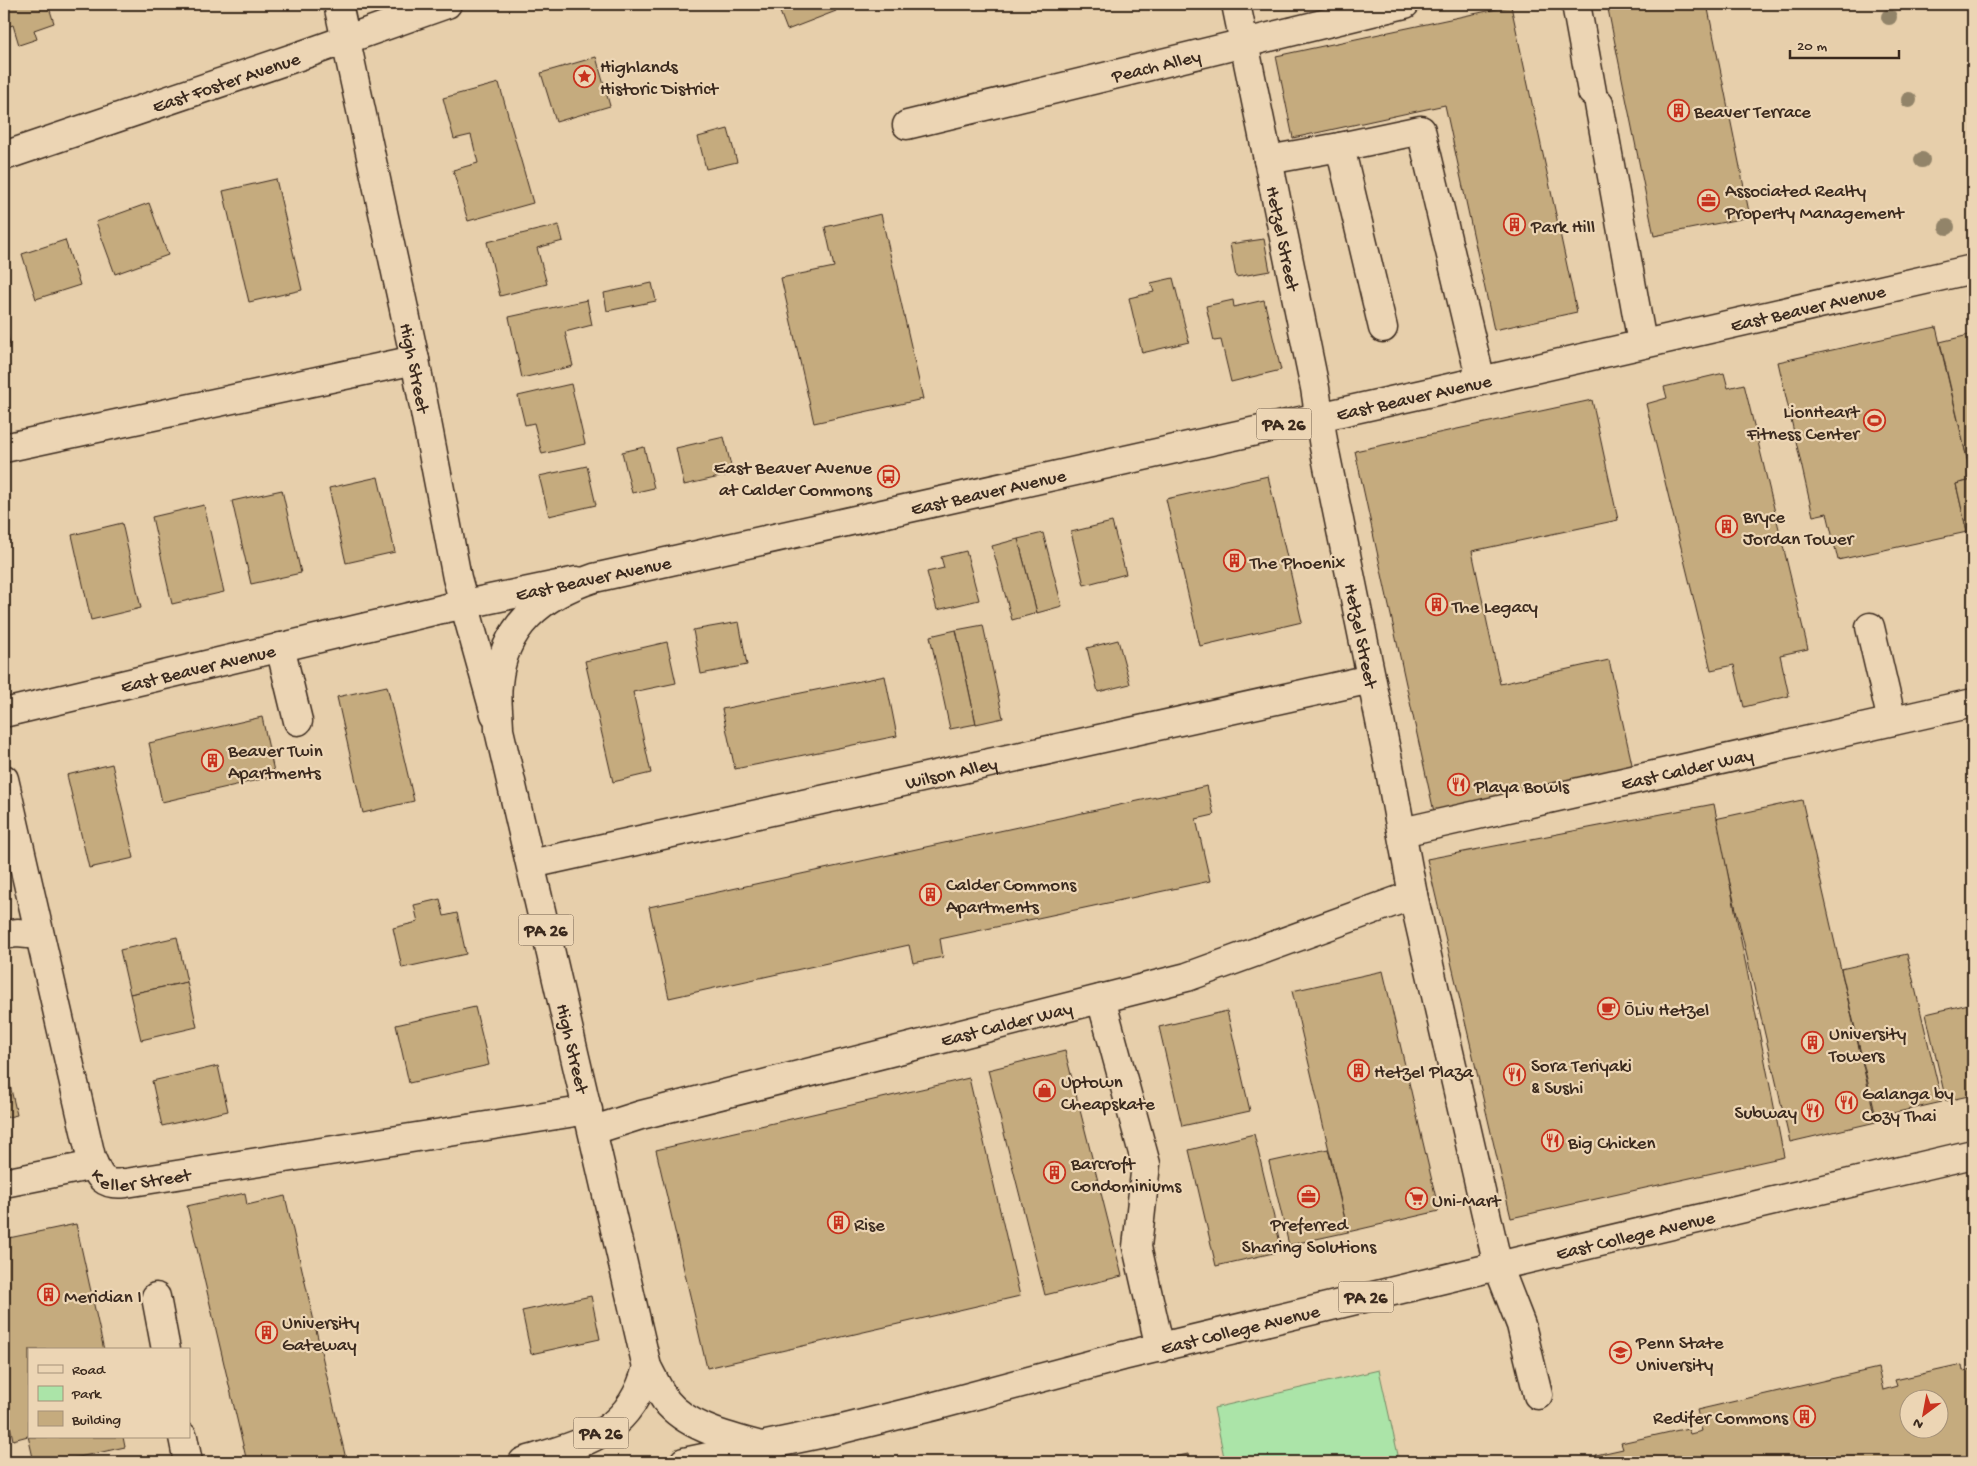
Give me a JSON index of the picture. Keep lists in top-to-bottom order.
{
  "streets": {
    "street": [
      "Peach Alley",
      "East Foster Avenue",
      "Hetzel Street",
      "East Beaver Avenue",
      "High Street",
      "PA 26",
      "East Calder Way",
      "Wilson Alley",
      "Keller Street",
      "East College Avenue"
    ]
  },
  "crossings": [
    ["Peach Alley", "Hetzel Street"],
    ["East Foster Avenue", "High Street"],
    ["Hetzel Street", "East Beaver Avenue"],
    ["Hetzel Street", "East Calder Way"],
    ["Hetzel Street", "Wilson Alley"],
    ["Hetzel Street", "East College Avenue"],
    ["East Beaver Avenue", "High Street"],
    ["High Street", "PA 26"],
    ["High Street", "East Calder Way"],
    ["High Street", "Wilson Alley"],
    ["High Street", "Keller Street"],
    ["East Calder Way", "Keller Street"]
  ],
  "places": {
    "place": ["Highlands Historic District"],
    "building": [
      "Beaver Terrace",
      "Park Hill",
      "Bryce Jordan Tower",
      "The Phoenix",
      "The Legacy",
      "Beaver Twin Apartments",
      "Calder Commons Apartments",
      "University Towers",
      "Hetzel Plaza",
      "Barcroft Condominiums",
      "Rise",
      "Meridian I",
      "University Gateway",
      "Redifer Commons"
    ],
    "office": ["Associated Realty Property Management", "Preferred Sharing Solutions"],
    "sports": ["LionHeart Fitness Center"],
    "bus stop": ["East Beaver Avenue at Calder Commons"],
    "restaurant": [
      "Playa Bowls",
      "Sora Teriyaki & Sushi",
      "Galanga by Cozy Thai",
      "Subway",
      "Big Chicken"
    ],
    "cafe": ["ōLiv Hetzel"],
    "shop": ["Uptown Cheapskate"],
    "supermarket": ["Uni-Mart"],
    "school or university": ["Penn State University"]
  },
  "legend": ["Road", "Park", "Building"],
  "scale_bar": "20 m",
  "north": "bottom left"
}
